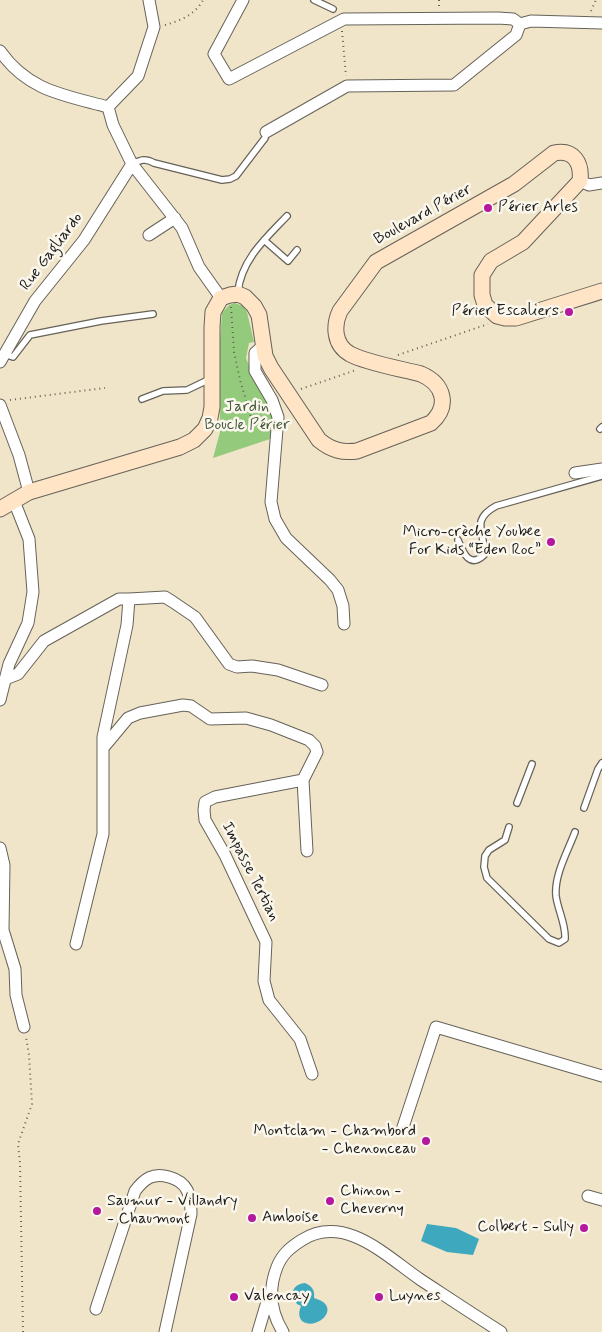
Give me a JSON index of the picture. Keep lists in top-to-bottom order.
{
  "streets": {
    "street": ["Boulevard Périer", "Rue Gagliardo", "Impasse Tertian"]
  },
  "parks": ["Jardin Boucle Périer"],
  "places": [
    "Périer Arles",
    "Périer Escaliers",
    "Micro-crèche Youbee For Kids “Eden Roc”",
    "Montclam - Chambord - Chenonceau",
    "Chinon - Cheverny",
    "Saumur - Villandry - Chaumont",
    "Amboise",
    "Colbert - Sully",
    "Valencay",
    "Luynes"
  ]
}
